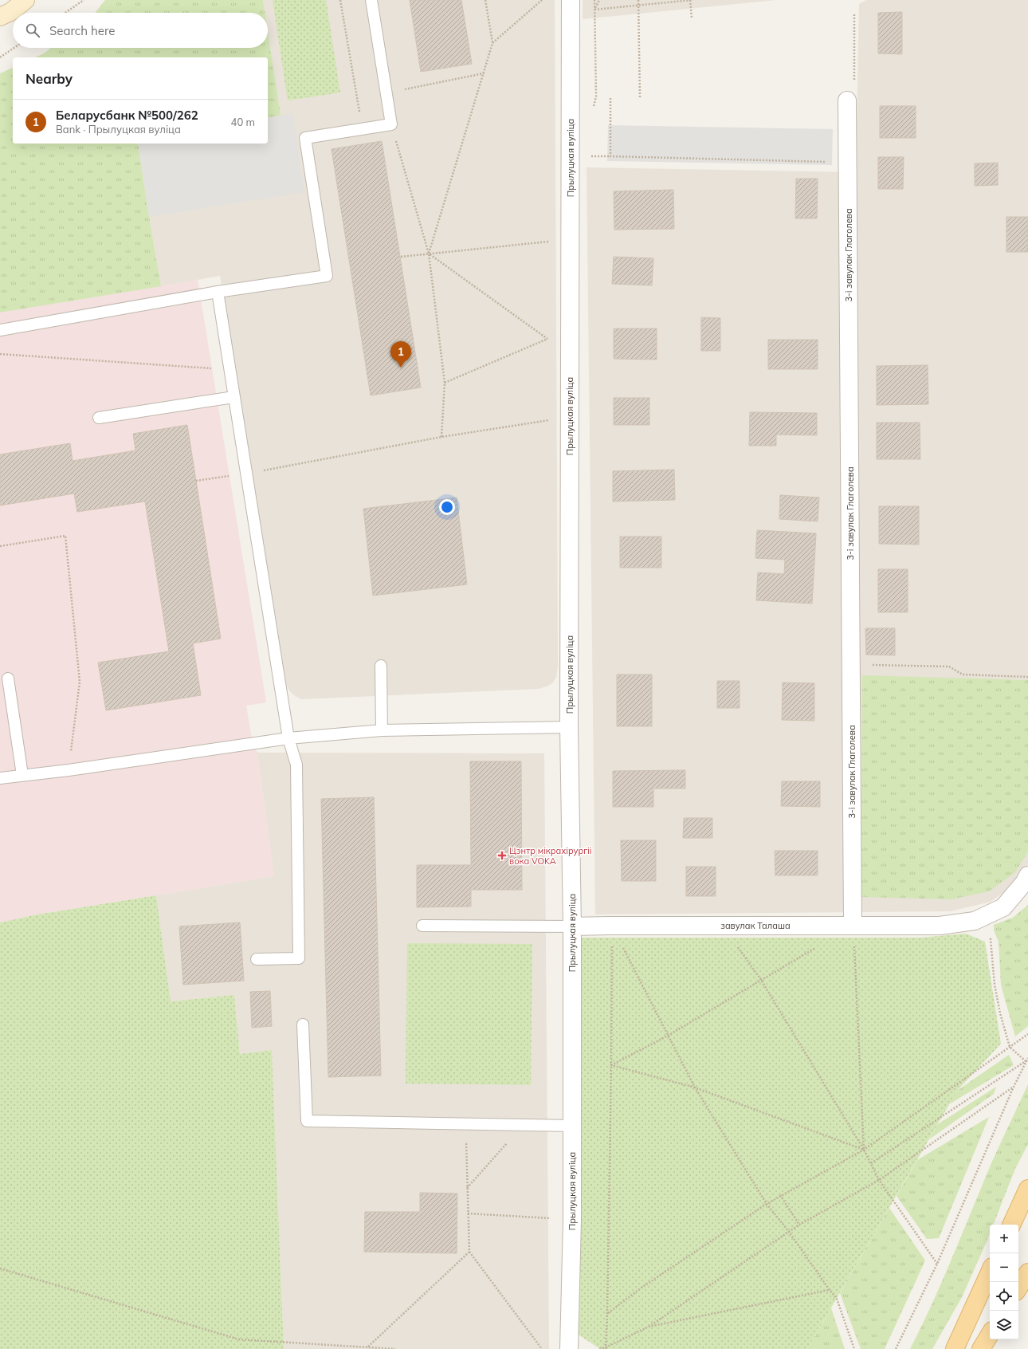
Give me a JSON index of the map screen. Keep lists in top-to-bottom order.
{
  "streets": {
    "street": ["Прылуцкая вуліца", "3-і завулак Глаголева", "завулак Талаша"]
  },
  "crossings": [
    ["Прылуцкая вуліца", "завулак Талаша"],
    ["3-і завулак Глаголева", "завулак Талаша"]
  ],
  "places": {
    "health": ["Цэнтр мікрахірургіі вока VOKA"]
  },
  "page": {
    "search": "Search here",
    "heading": "Nearby",
    "list": [
      {
        "mark": "1",
        "name": "Беларусбанк №500/262",
        "note": "Bank · Прылуцкая вуліца",
        "value": "40 m"
      }
    ],
    "pins": "1",
    "map_buttons": ["+", "−"]
  }
}
